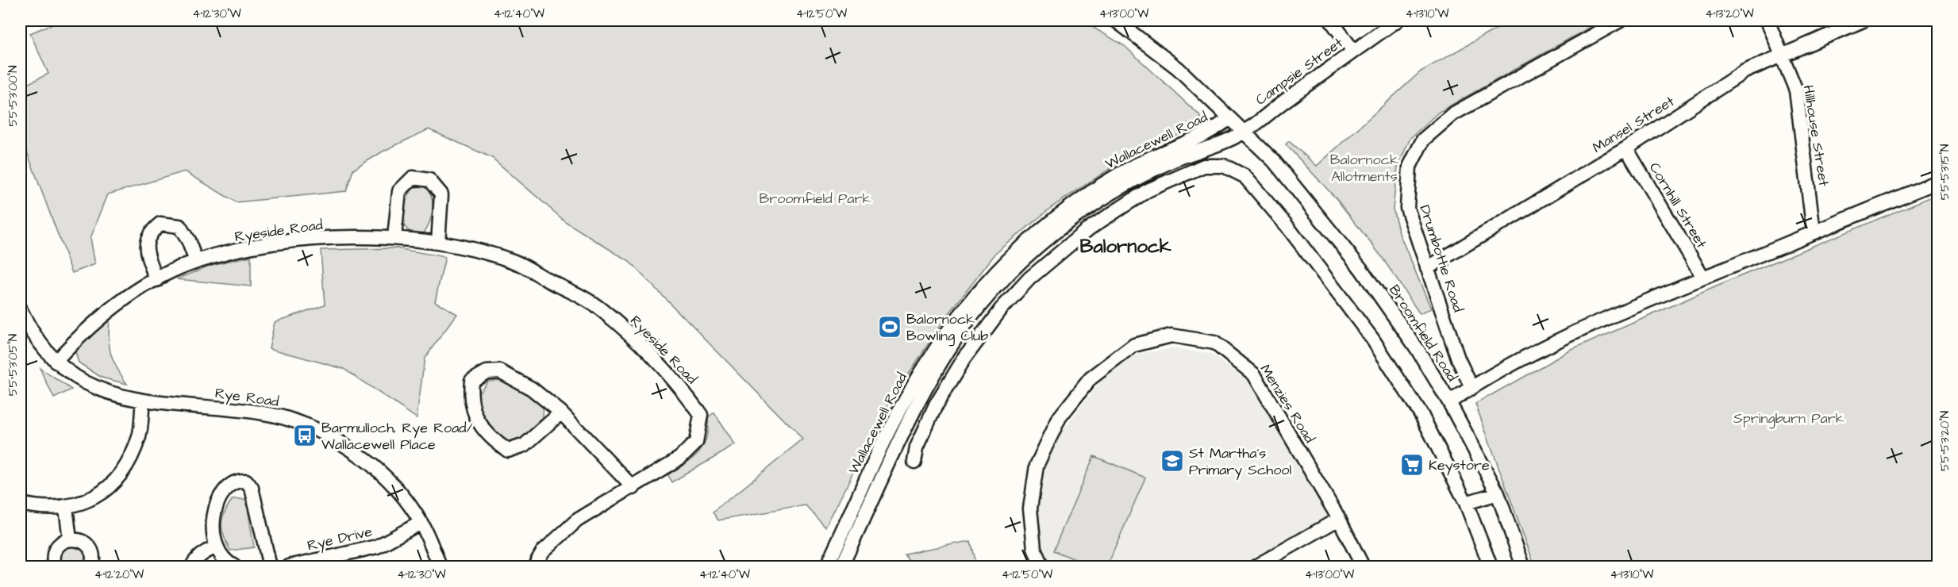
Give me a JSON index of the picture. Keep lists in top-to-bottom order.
{
  "streets": {
    "street": [
      "Campsie Street",
      "Mansel Street",
      "Hillhouse Street",
      "Wallacewell Road",
      "Cornhill Street",
      "Ryeside Road",
      "Drumbottie Road",
      "Broomfield Road",
      "Rye Road",
      "Menzies Road",
      "Rye Drive"
    ]
  },
  "crossings": [
    ["Campsie Street", "Wallacewell Road"],
    ["Campsie Street", "Broomfield Road"],
    ["Mansel Street", "Hillhouse Street"],
    ["Mansel Street", "Cornhill Street"],
    ["Mansel Street", "Drumbottie Road"],
    ["Hillhouse Street", "Broomfield Road"],
    ["Wallacewell Road", "Broomfield Road"],
    ["Cornhill Street", "Broomfield Road"],
    ["Ryeside Road", "Rye Road"],
    ["Drumbottie Road", "Broomfield Road"],
    ["Rye Road", "Rye Drive"]
  ],
  "districts": ["Balornock"],
  "parks": ["Balornock Allotments", "Broomfield Park", "Springburn Park"],
  "places": {
    "sports": ["Balornock Bowling Club"],
    "bus stop": ["Barmulloch, Rye Road/ Wallacewell Place"],
    "school or university": ["St Martha's Primary School"],
    "supermarket": ["Keystore"]
  },
  "coordinates": [
    "4°12'30\"W",
    "4°12'40\"W",
    "4°12'50\"W",
    "4°13'00\"W",
    "4°13'10\"W",
    "4°13'20\"W",
    "55°53'00\"N",
    "55°53'15\"N",
    "55°53'05\"N",
    "55°53'20\"N",
    "4°12'20\"W"
  ]
}
